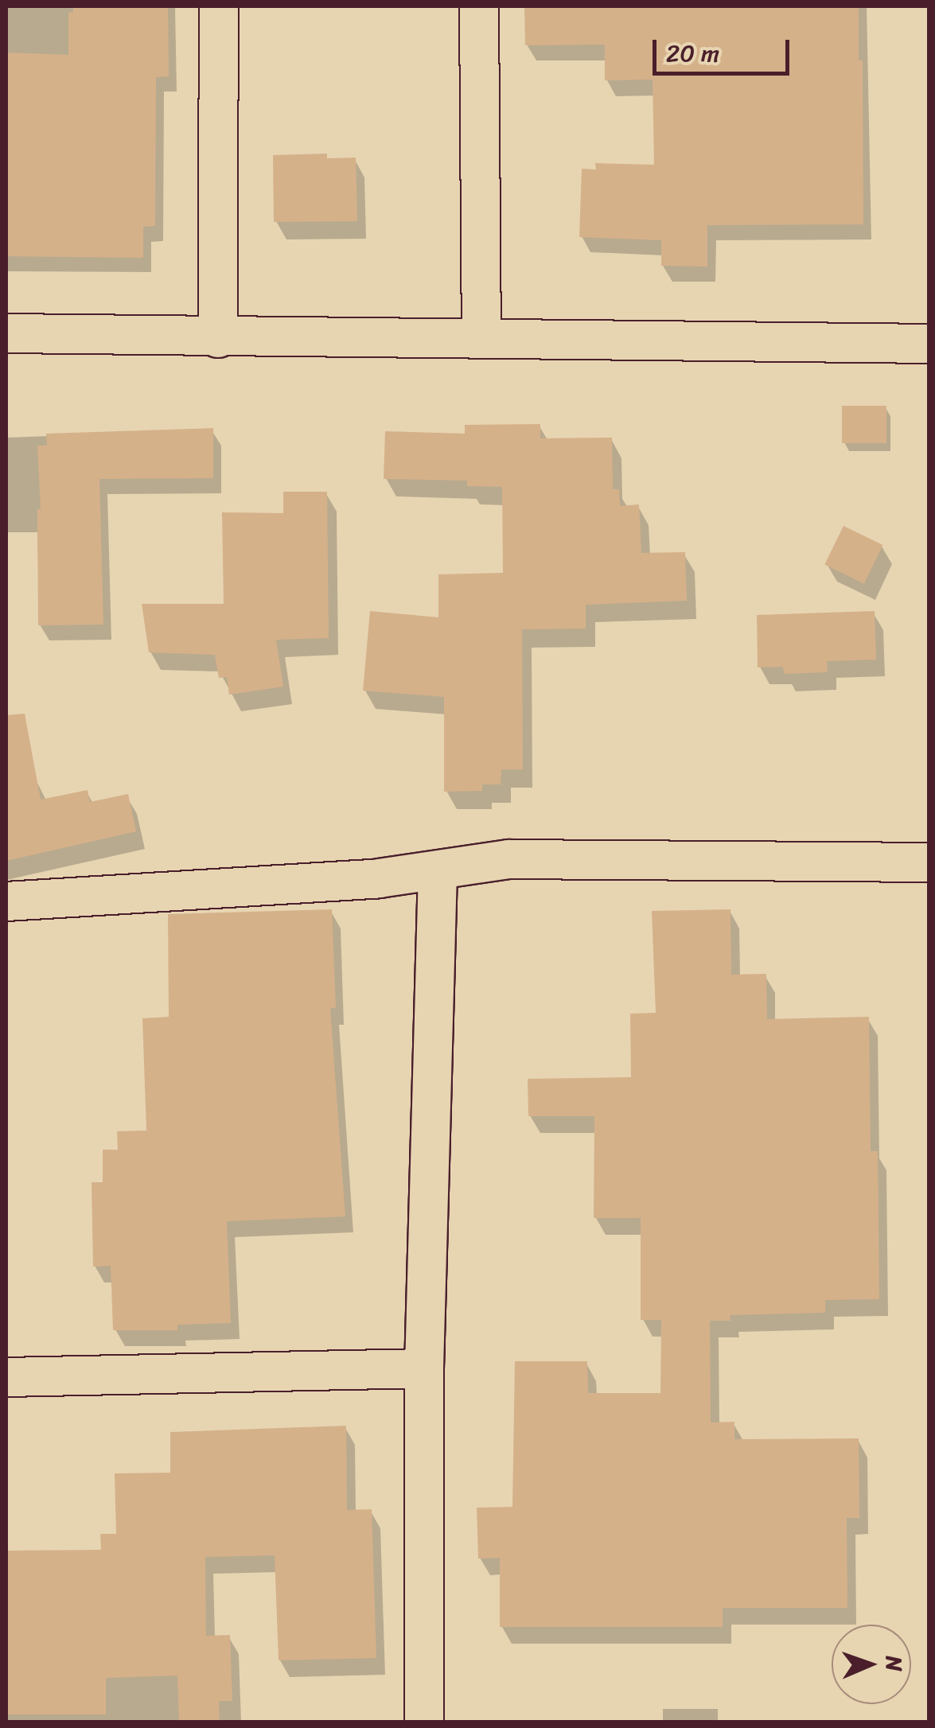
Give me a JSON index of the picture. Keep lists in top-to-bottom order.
{
  "scale_bar": "20 m",
  "north": "right"
}
